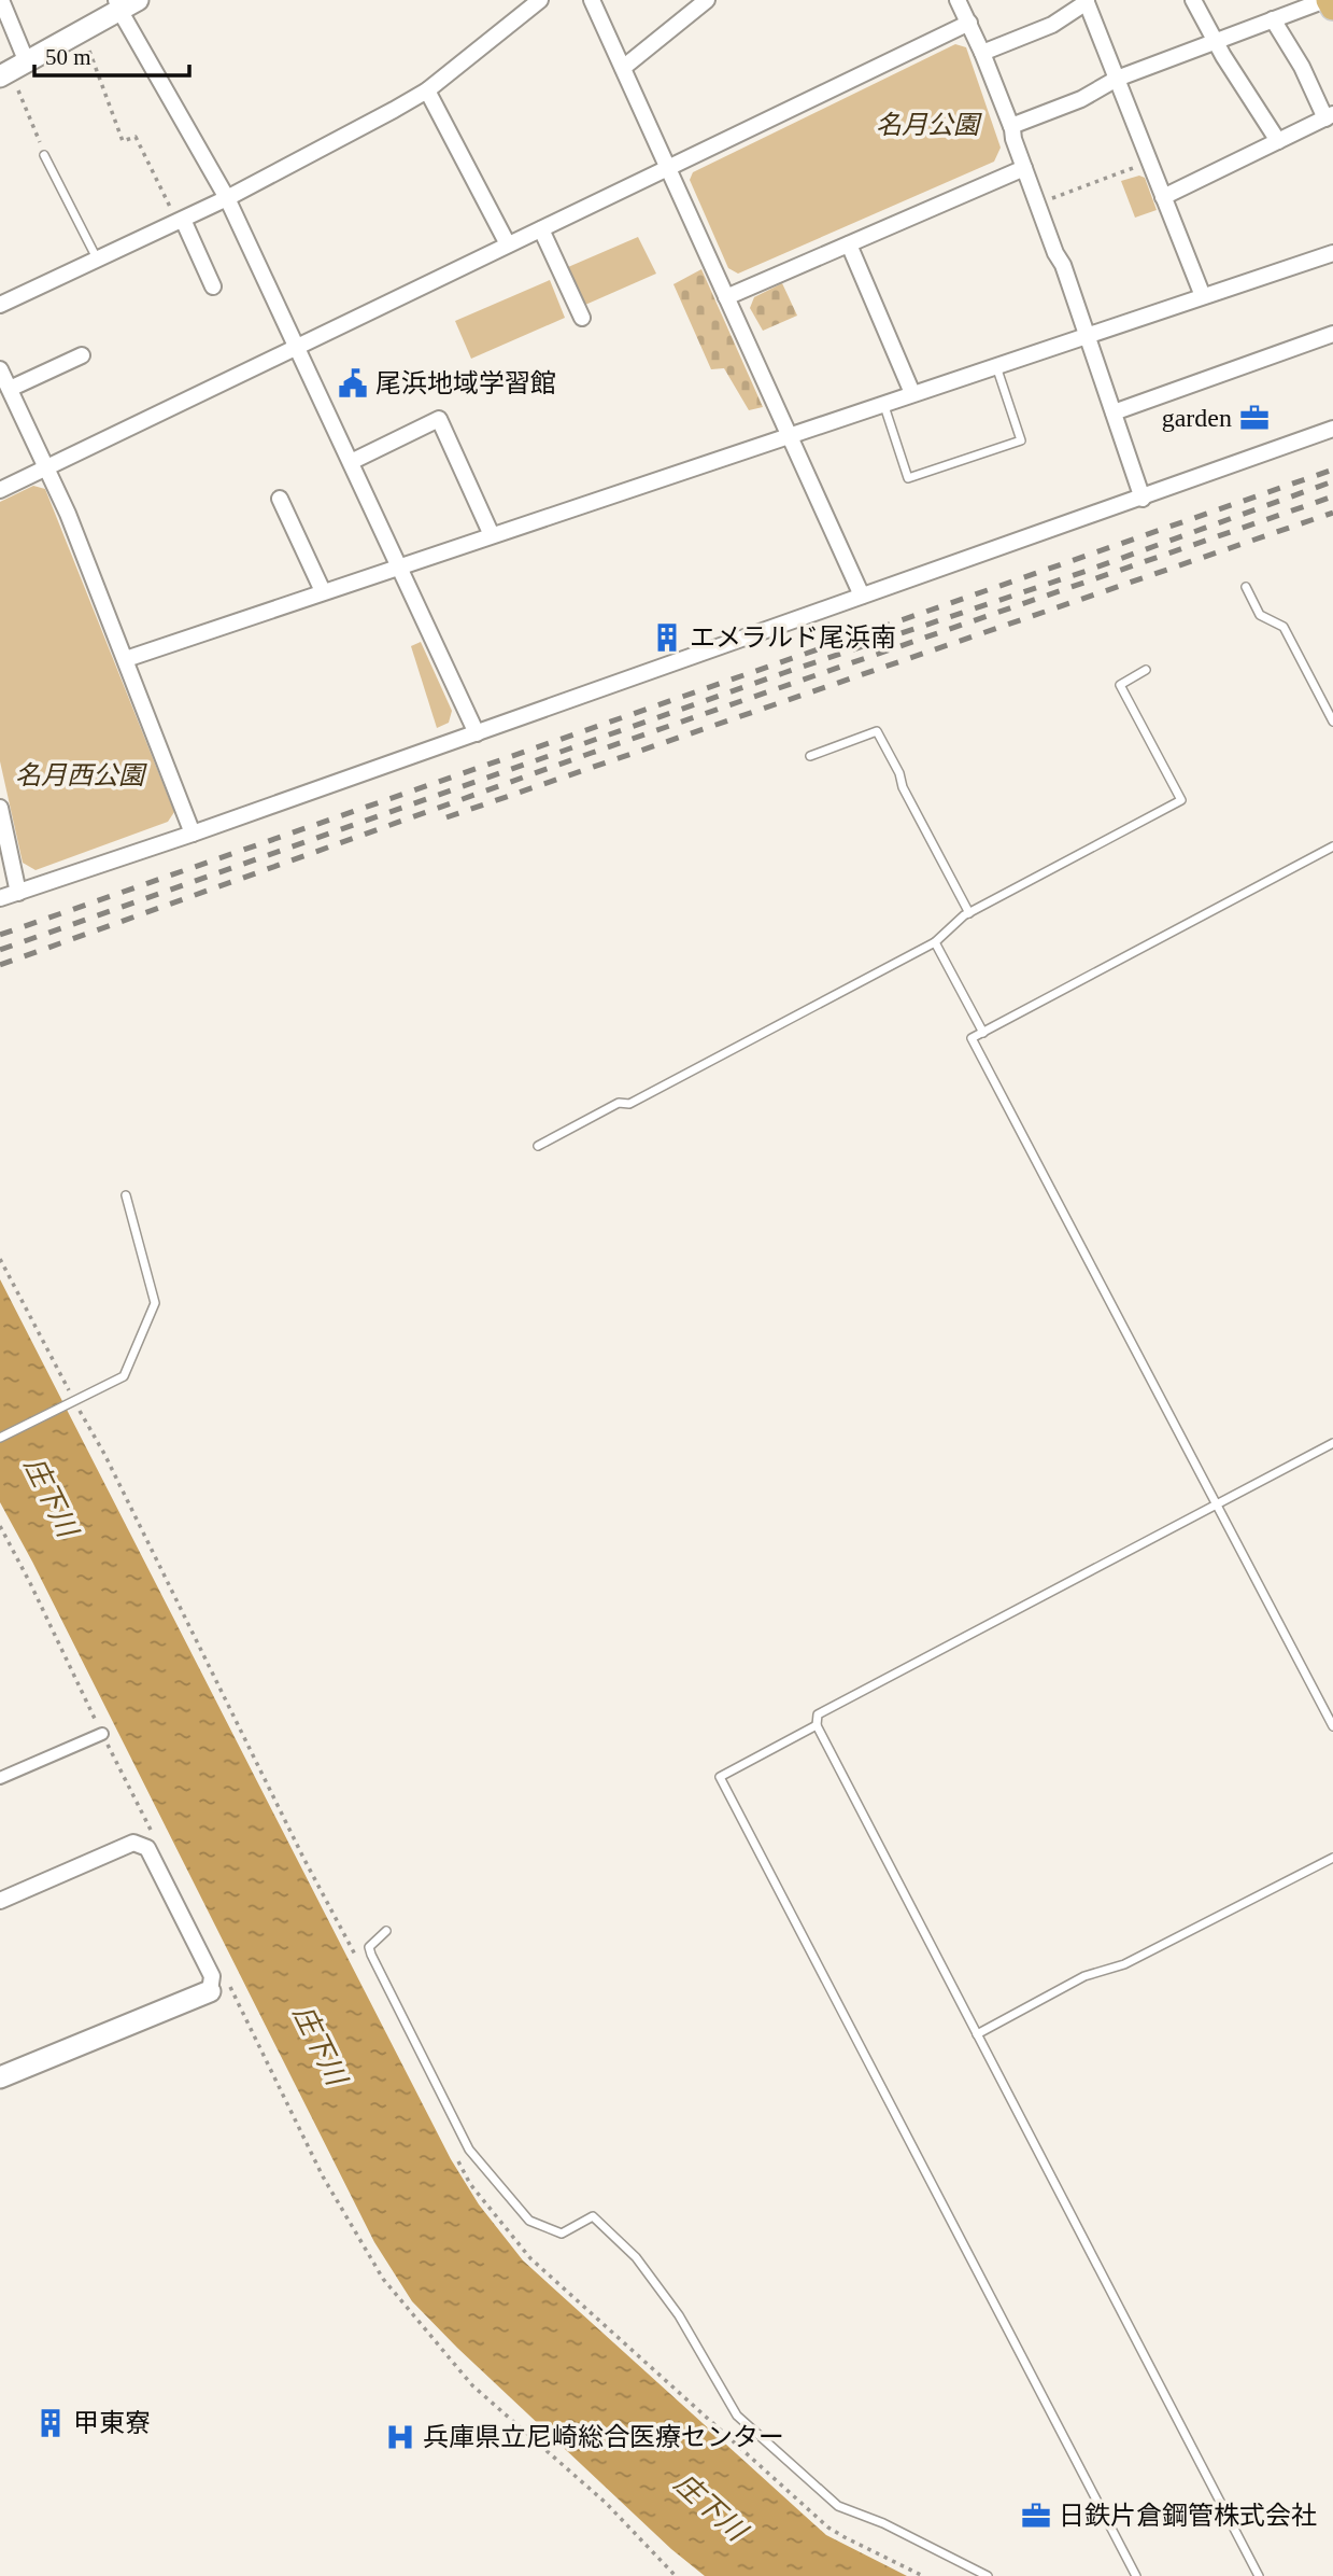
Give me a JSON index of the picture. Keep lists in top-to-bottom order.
{
  "water": ["庄下川"],
  "parks": ["名月公園", "名月西公園"],
  "places": {
    "public building": ["尾浜地域学習館"],
    "office": ["garden", "日鉄片倉鋼管株式会社"],
    "building": ["エメラルド尾浜南", "甲東寮"],
    "hospital": ["兵庫県立尼崎総合医療センター"]
  },
  "scale_bar": "50 m"
}
